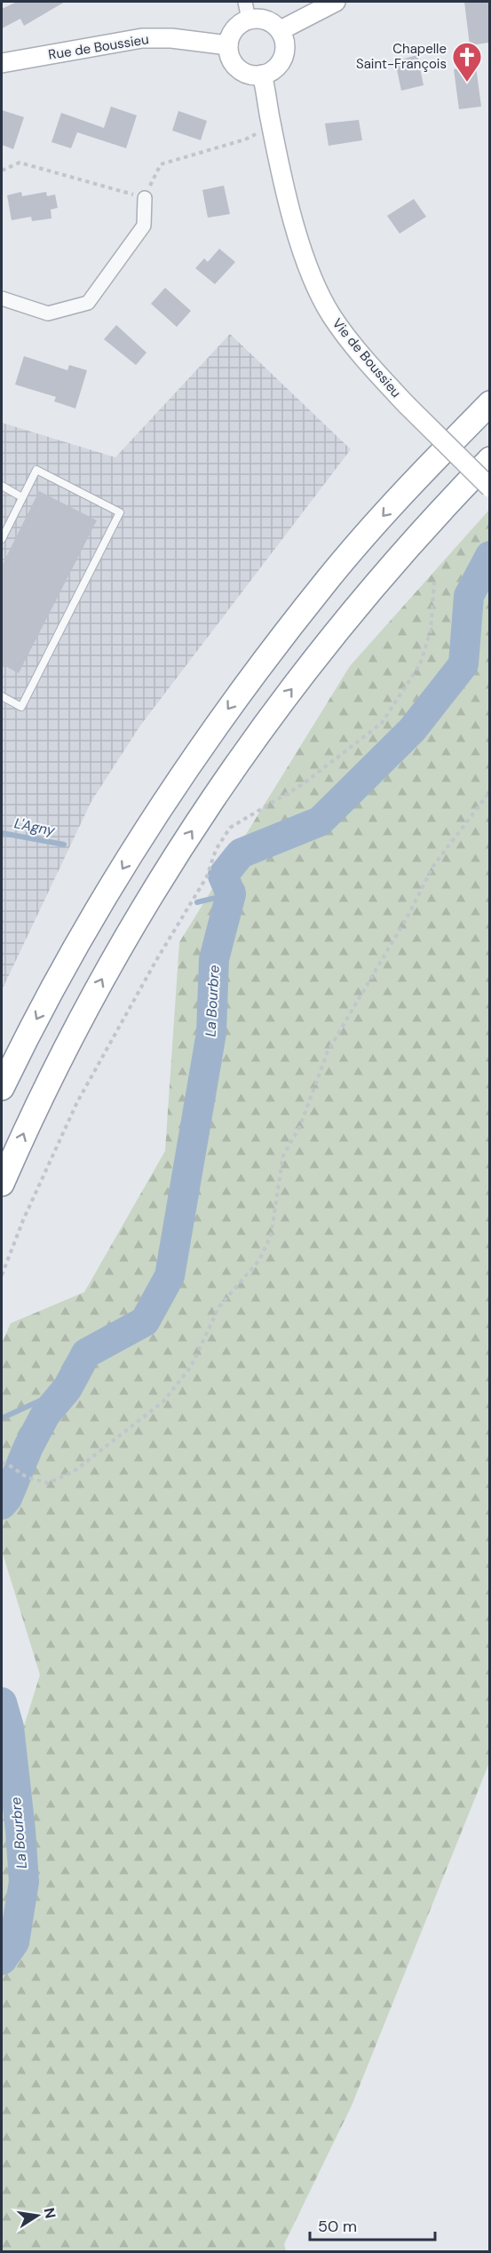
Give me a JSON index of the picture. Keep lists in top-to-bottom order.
{
  "streets": {
    "street": ["Rue de Boussieu", "Vie de Boussieu"]
  },
  "crossings": [
    ["Rue de Boussieu", "Vie de Boussieu"]
  ],
  "water": ["L'Agny", "La Bourbre"],
  "places": {
    "church": ["Chapelle Saint-François"]
  },
  "scale_bar": "50 m",
  "north": "right"
}
